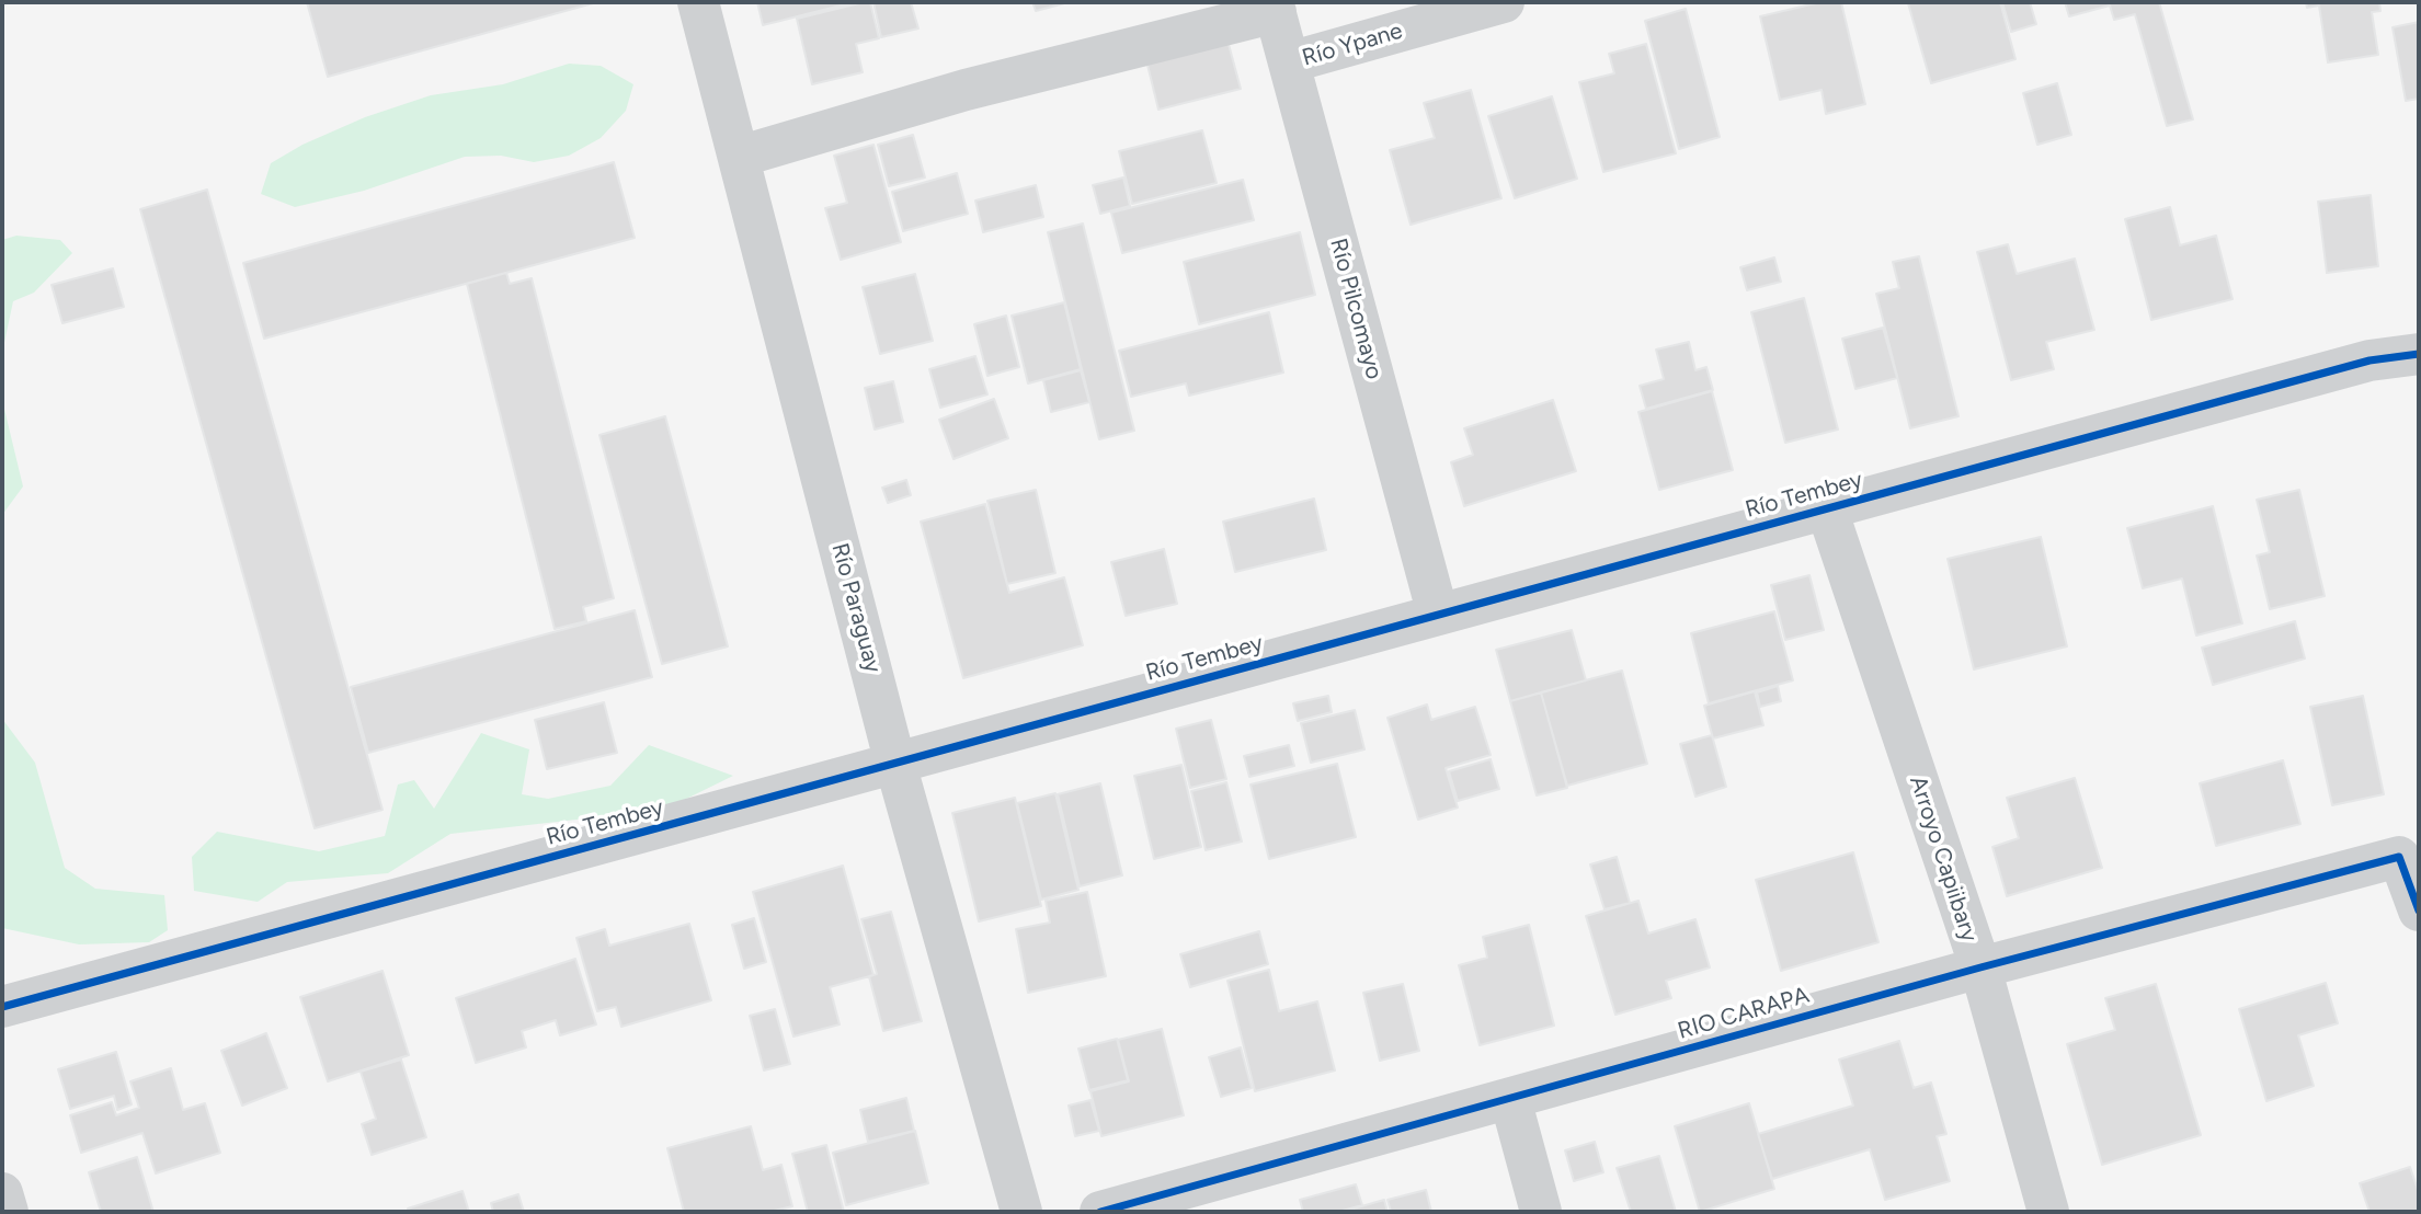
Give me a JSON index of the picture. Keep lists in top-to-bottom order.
{
  "streets": {
    "street": [
      "Río Ypane",
      "Río Pilcomayo",
      "Río Tembey",
      "Río Paraguay",
      "Arroyo Capiibary",
      "RIO CARAPA"
    ]
  },
  "crossings": [
    ["Río Ypane", "Río Pilcomayo"],
    ["Río Pilcomayo", "Río Tembey"],
    ["Río Tembey", "Río Paraguay"],
    ["Río Tembey", "Arroyo Capiibary"],
    ["Arroyo Capiibary", "RIO CARAPA"]
  ]
}
